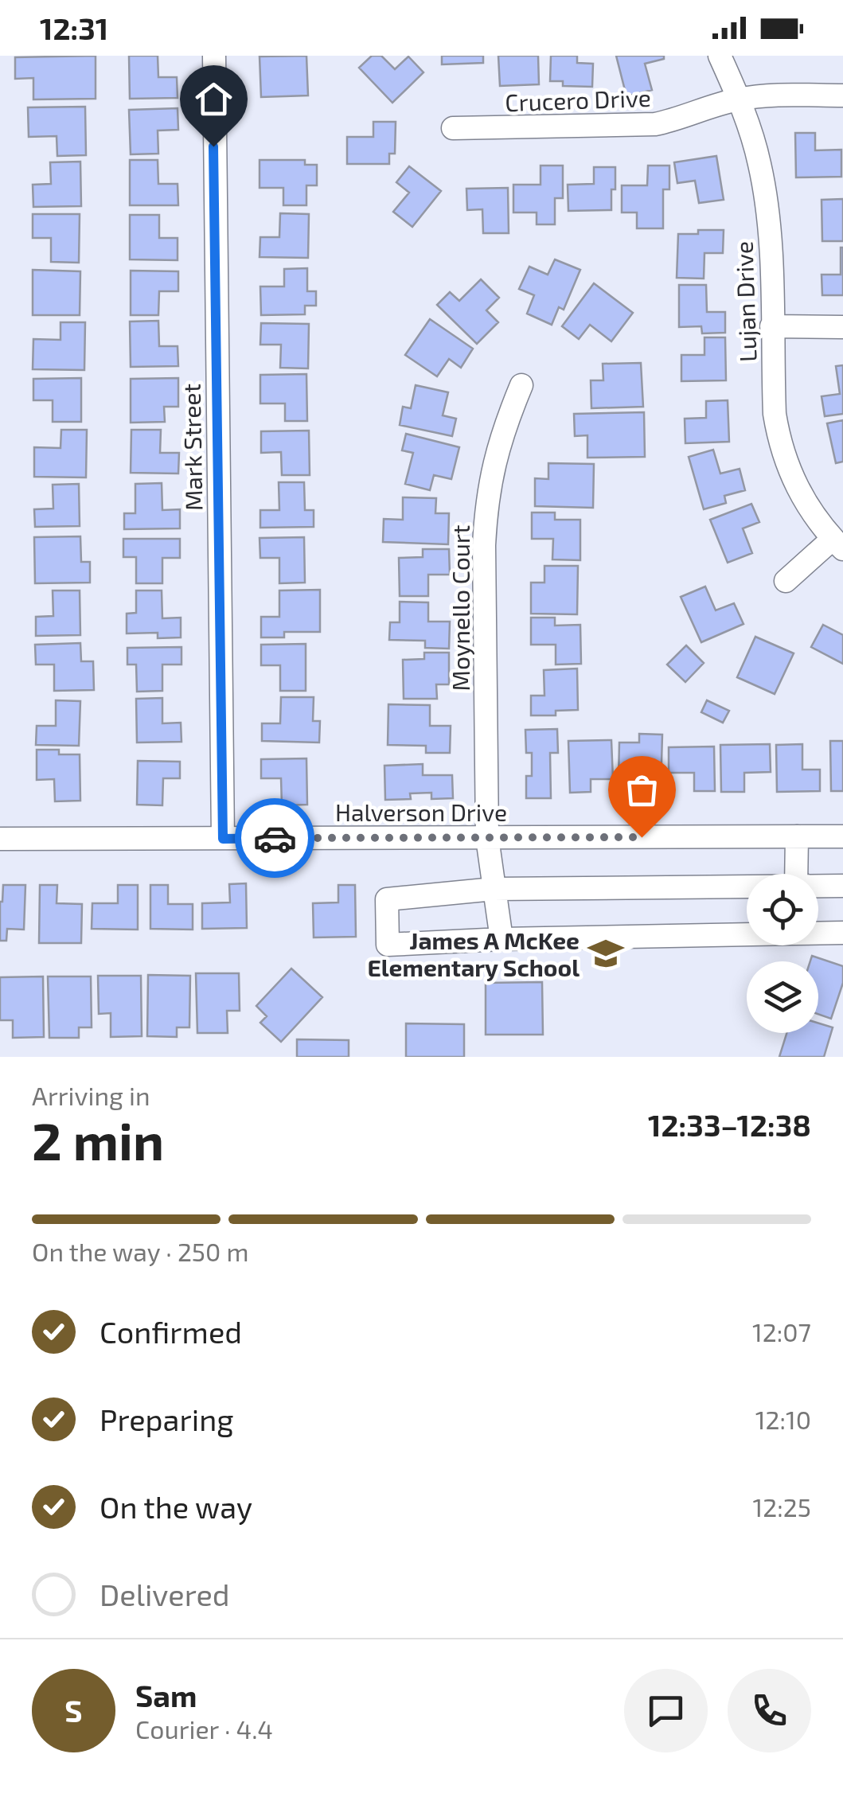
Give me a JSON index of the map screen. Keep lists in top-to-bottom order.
{
  "streets": {
    "street": [
      "Crucero Drive",
      "Lujan Drive",
      "Mark Street",
      "Moynello Court",
      "Halverson Drive"
    ]
  },
  "crossings": [
    ["Crucero Drive", "Lujan Drive"],
    ["Mark Street", "Halverson Drive"],
    ["Moynello Court", "Halverson Drive"]
  ],
  "places": {
    "school or university": ["James A McKee Elementary School"]
  },
  "page": {
    "status": "12:31",
    "heading": ["2 min", "Arriving in", "12:33–12:38"],
    "panel": ["Sam", "Courier · 4.4"],
    "bar": "On the way · 250 m",
    "list": [
      ["Confirmed", "12:07"],
      ["Preparing", "12:10"],
      ["On the way", "12:25"],
      "Delivered"
    ],
    "round": "S"
  }
}
